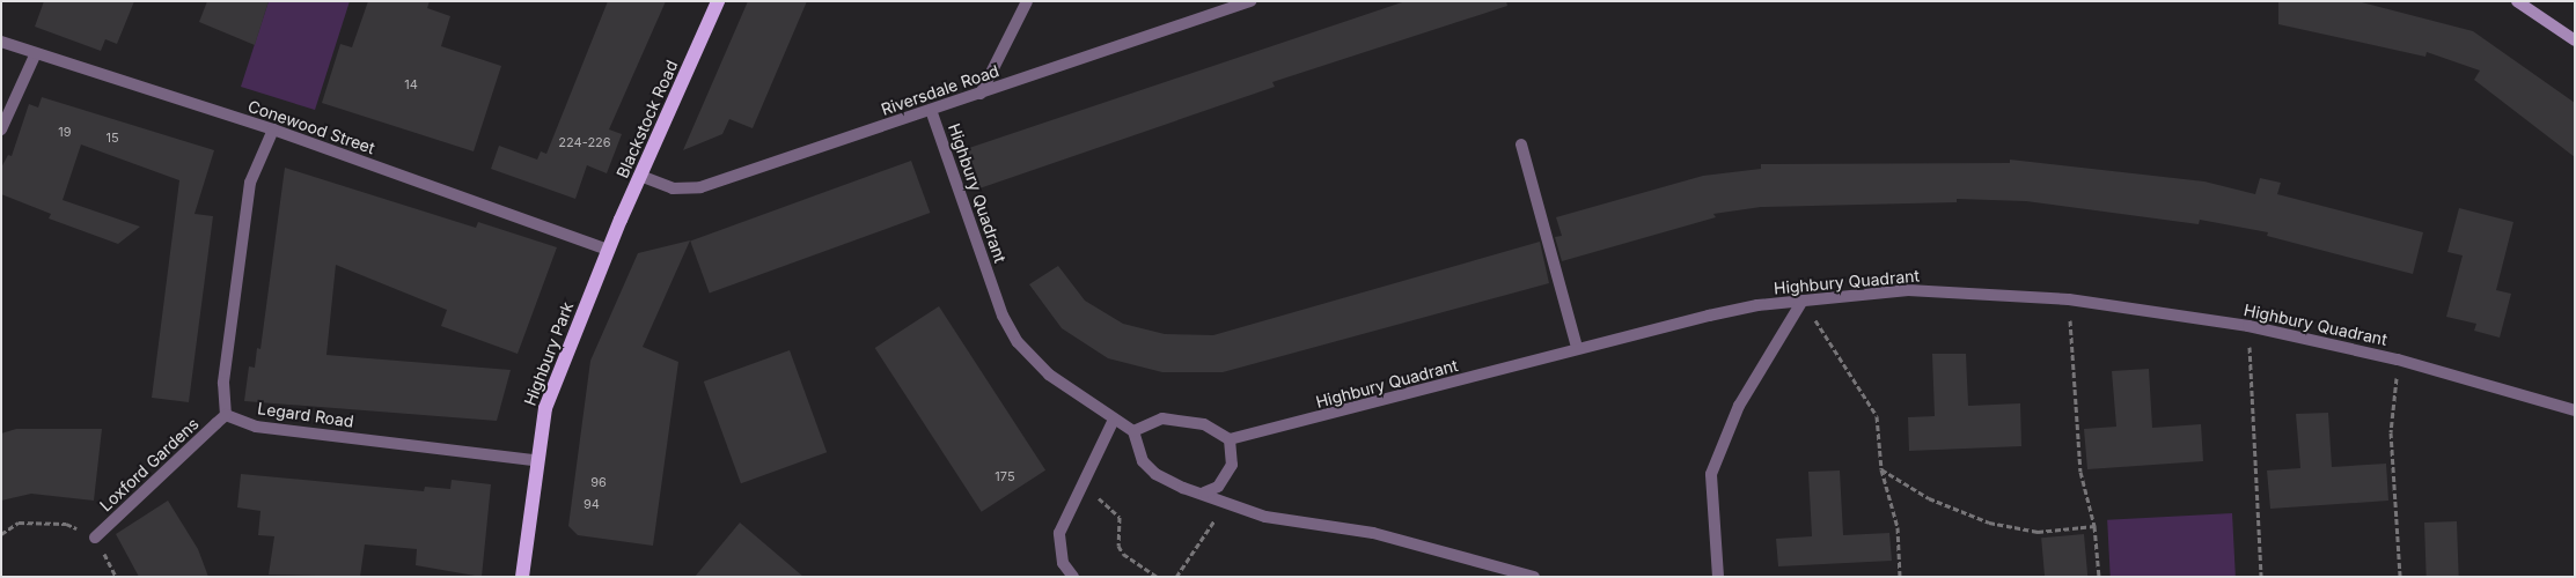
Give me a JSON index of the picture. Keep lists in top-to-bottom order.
{
  "streets": {
    "main road": ["Blackstock Road", "Highbury Park"],
    "street": [
      "Riversdale Road",
      "Conewood Street",
      "Highbury Quadrant",
      "Legard Road",
      "Loxford Gardens"
    ]
  },
  "crossings": [
    ["Riversdale Road", "Blackstock Road"],
    ["Riversdale Road", "Highbury Quadrant"],
    ["Blackstock Road", "Conewood Street"],
    ["Blackstock Road", "Highbury Park"],
    ["Conewood Street", "Highbury Park"],
    ["Highbury Park", "Legard Road"],
    ["Legard Road", "Loxford Gardens"]
  ],
  "house_numbers": [
    "14",
    "19",
    "15",
    "224-226",
    "175",
    "96",
    "94"
  ]
}
